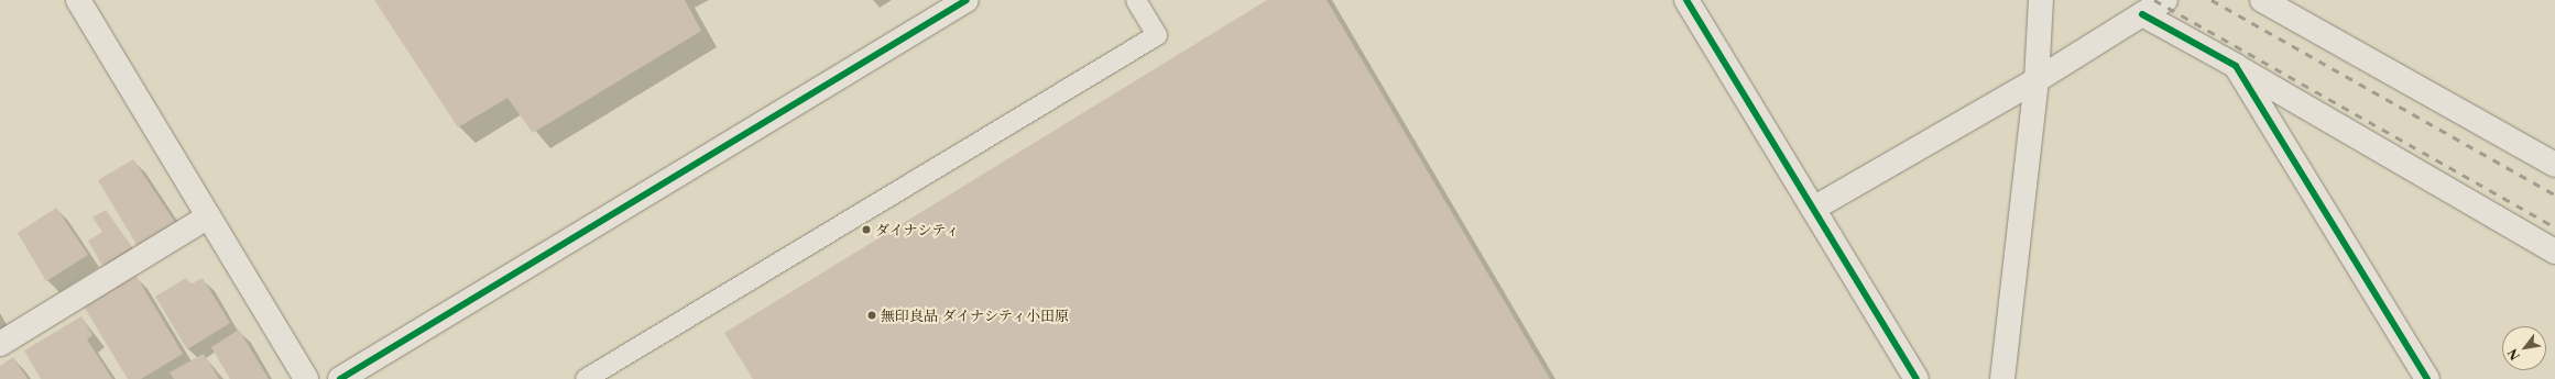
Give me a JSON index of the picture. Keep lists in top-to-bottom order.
{
  "places": ["ダイナシティ", "無印良品 ダイナシティ小田原"],
  "north": "bottom left"
}
